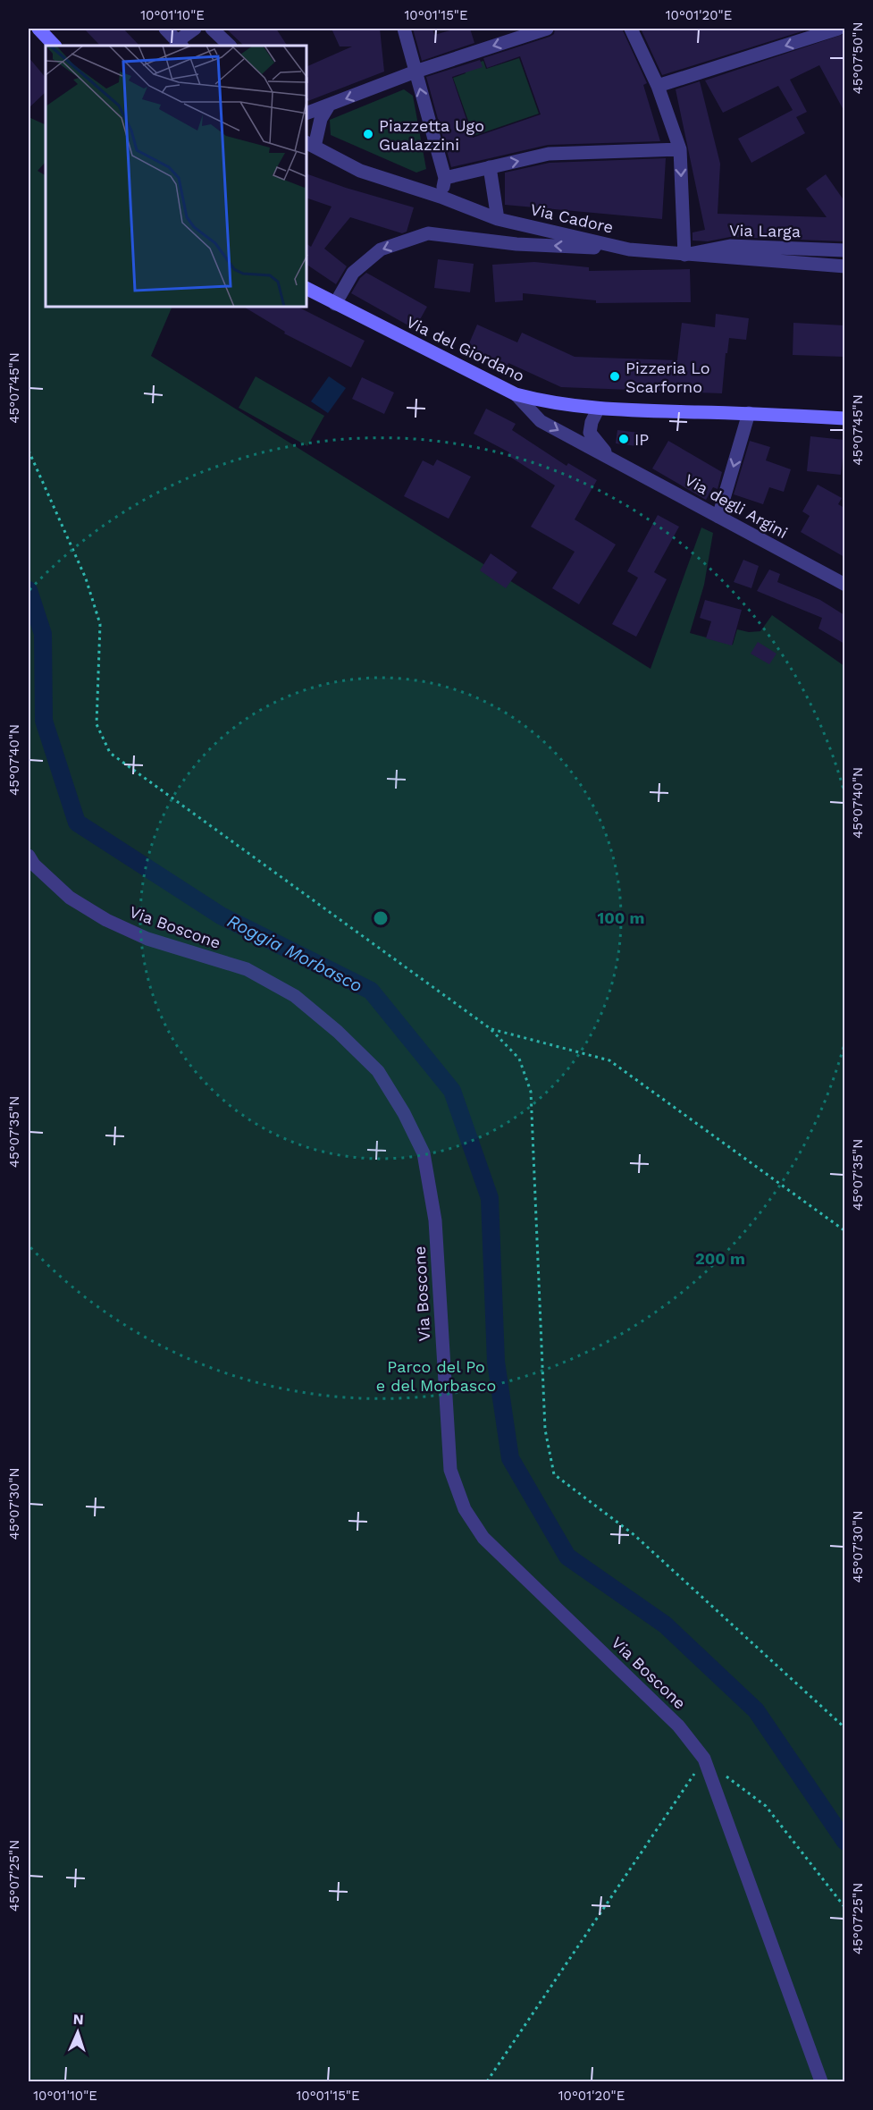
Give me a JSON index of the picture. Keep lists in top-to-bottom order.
{
  "streets": {
    "street": [
      "Via Cadore",
      "Via Larga",
      "Via del Giordano",
      "Via degli Argini",
      "Via Boscone"
    ]
  },
  "crossings": [
    ["Via Cadore", "Via Larga"],
    ["Via del Giordano", "Via degli Argini"]
  ],
  "water": ["Roggia Morbasco"],
  "parks": ["Parco del Po e del Morbasco"],
  "places": ["Piazzetta Ugo Gualazzini", "Pizzeria Lo Scarforno", "IP"],
  "north": "top",
  "coordinates": [
    "10°01'10\"E",
    "10°01'15\"E",
    "10°01'20\"E",
    "45°07'50\"N",
    "45°07'45\"N",
    "45°07'40\"N",
    "45°07'35\"N",
    "45°07'30\"N",
    "45°07'25\"N"
  ],
  "rings": ["100 m", "200 m"]
}
